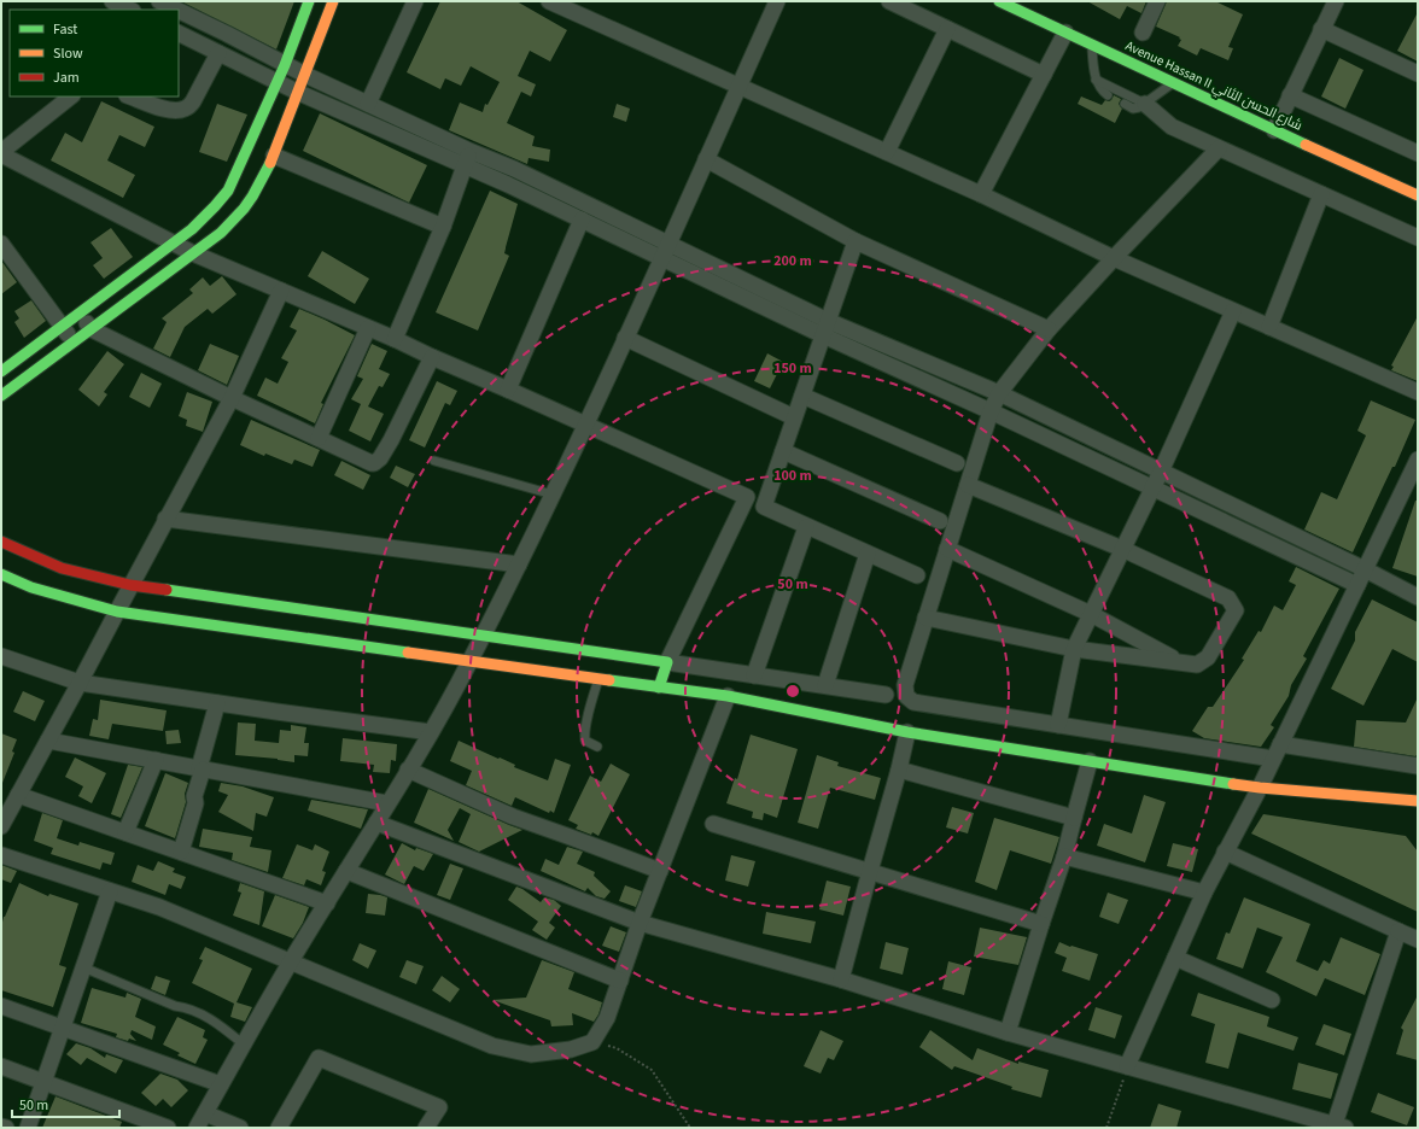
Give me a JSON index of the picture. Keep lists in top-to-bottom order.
{
  "streets": {
    "street": ["Avenue Hassan II شارع الحسن الثاني"]
  },
  "legend": ["Fast", "Slow", "Jam"],
  "scale_bar": "50 m",
  "rings": [
    "200 m",
    "150 m",
    "100 m",
    "50 m"
  ]
}
